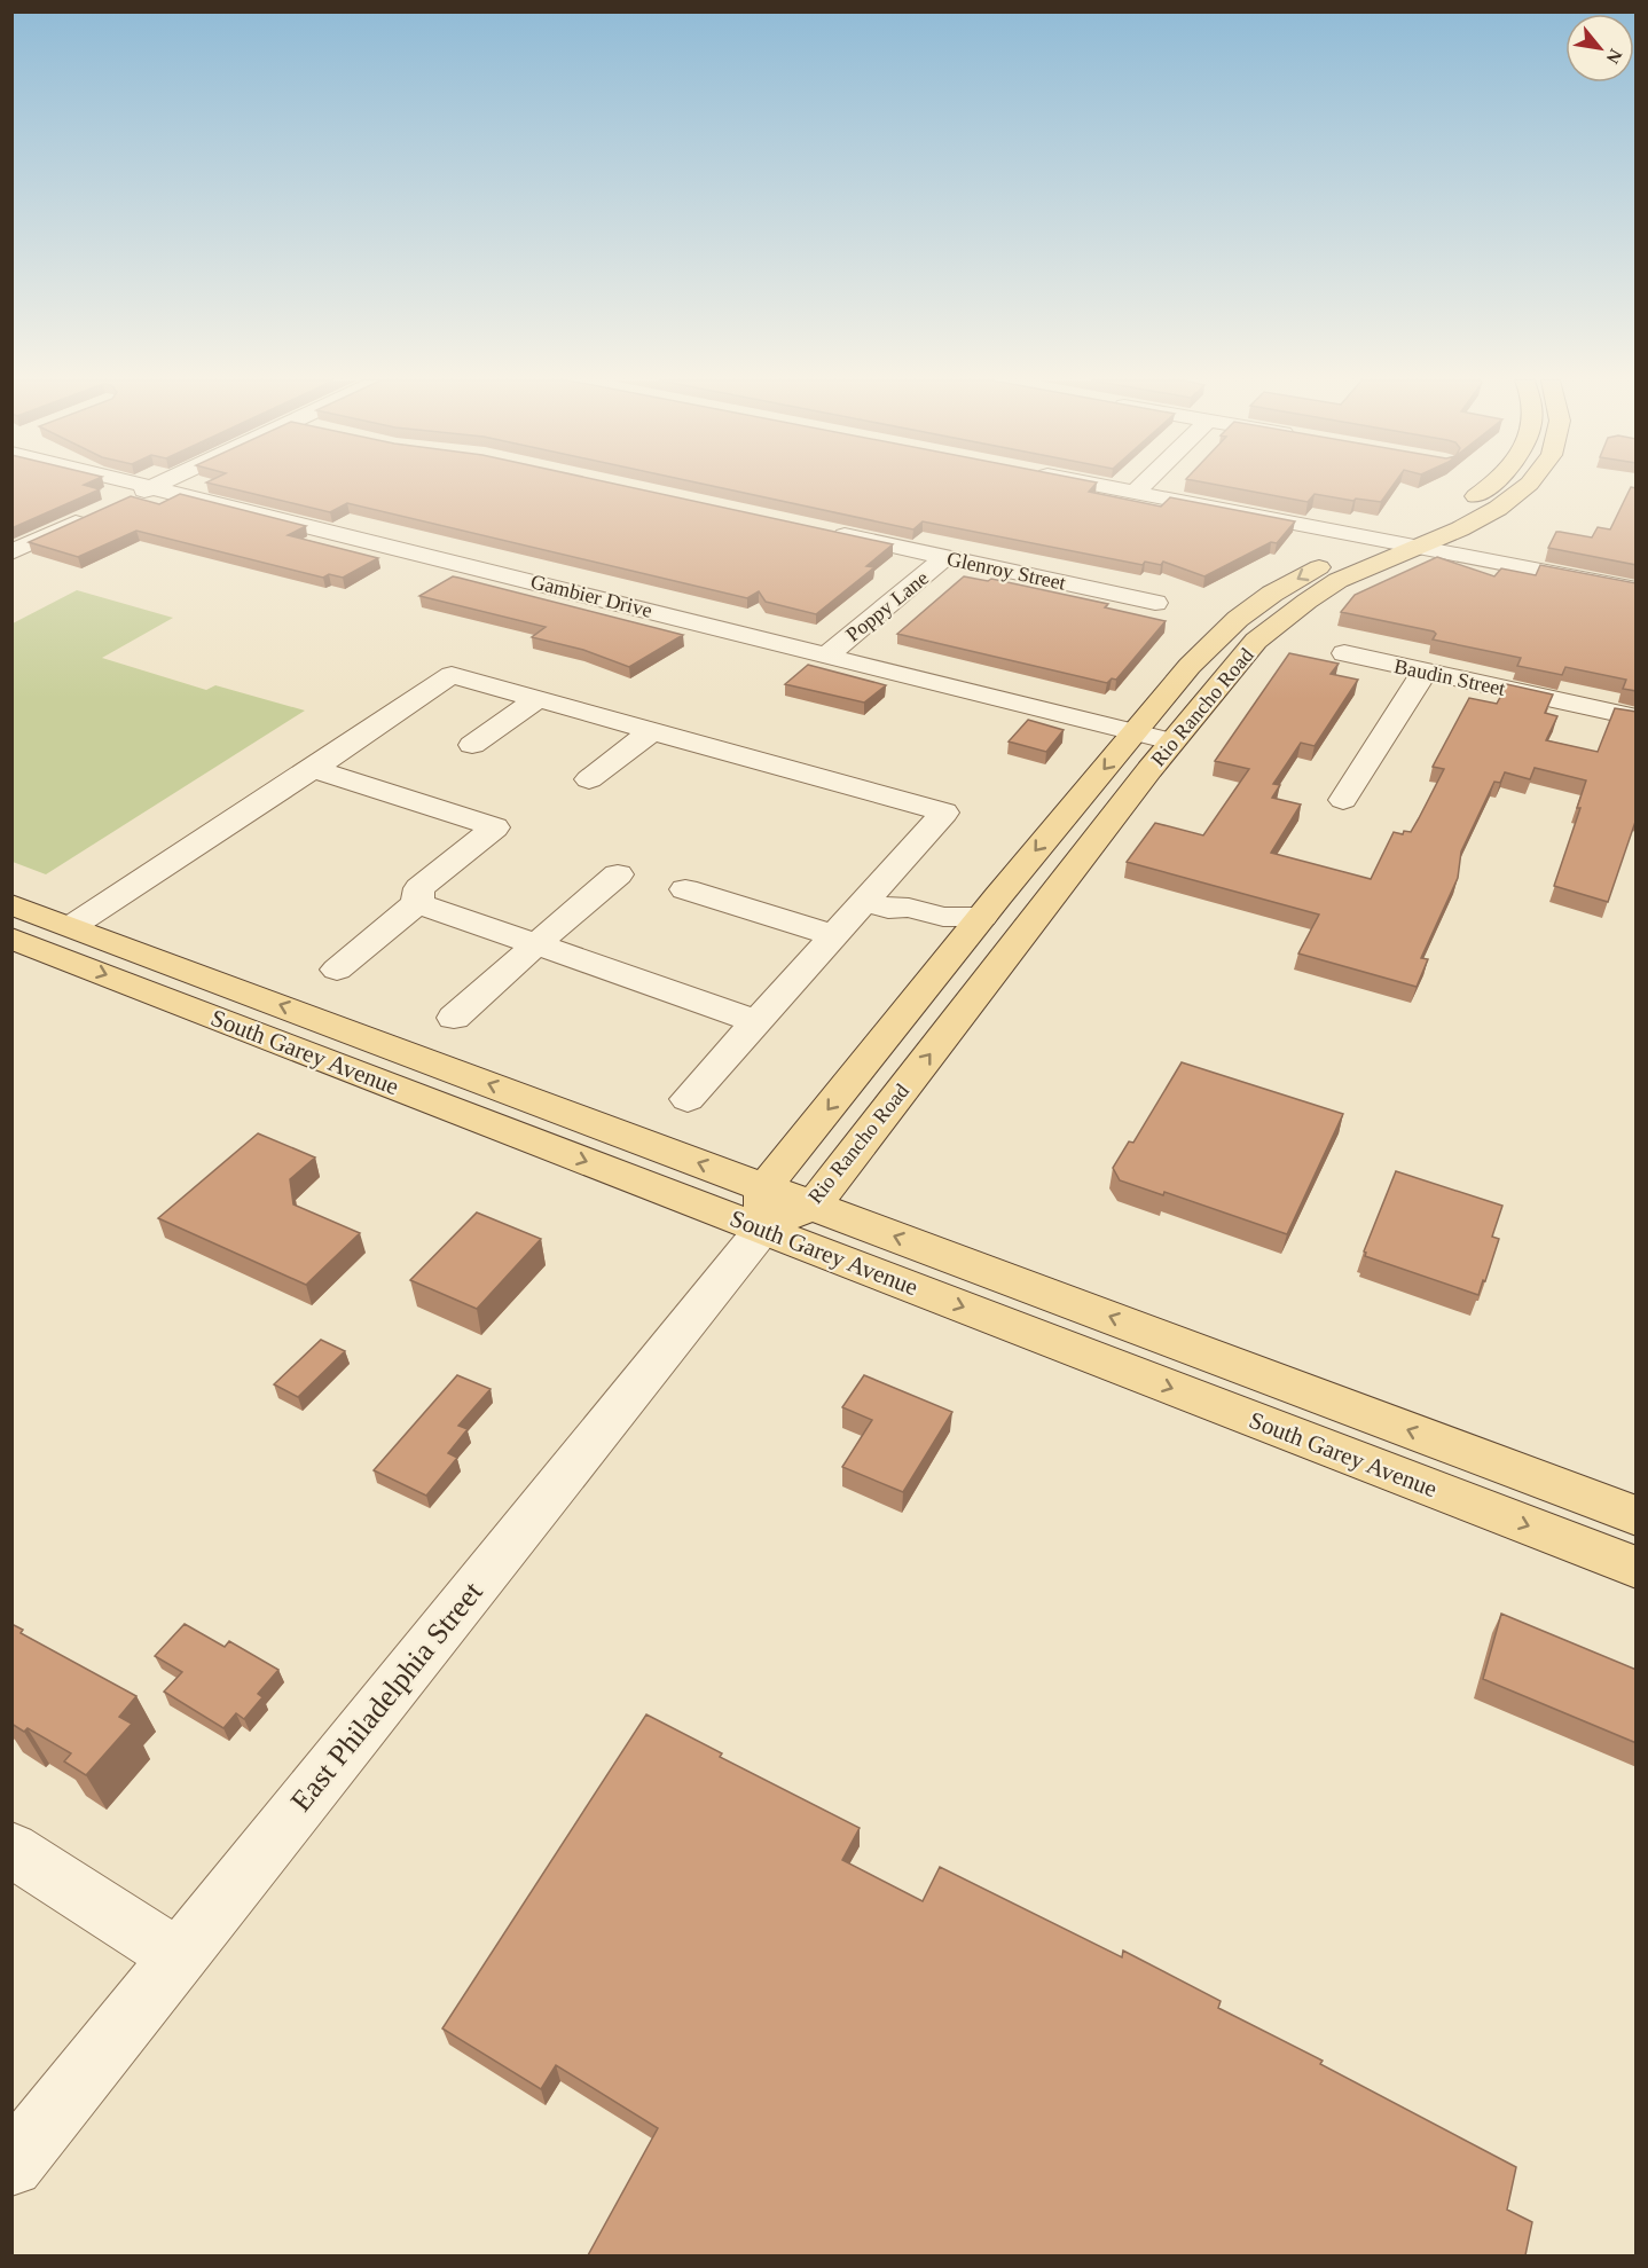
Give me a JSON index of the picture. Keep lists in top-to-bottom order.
{
  "streets": {
    "main road": ["Rio Rancho Road", "South Garey Avenue"],
    "street": [
      "Glenroy Street",
      "Gambier Drive",
      "Poppy Lane",
      "Baudin Street",
      "East Philadelphia Street"
    ]
  },
  "crossings": [
    ["Glenroy Street", "Poppy Lane"],
    ["Gambier Drive", "Poppy Lane"],
    ["Gambier Drive", "Rio Rancho Road"],
    ["Rio Rancho Road", "South Garey Avenue"],
    ["Rio Rancho Road", "East Philadelphia Street"],
    ["South Garey Avenue", "East Philadelphia Street"]
  ],
  "north": "bottom right"
}
